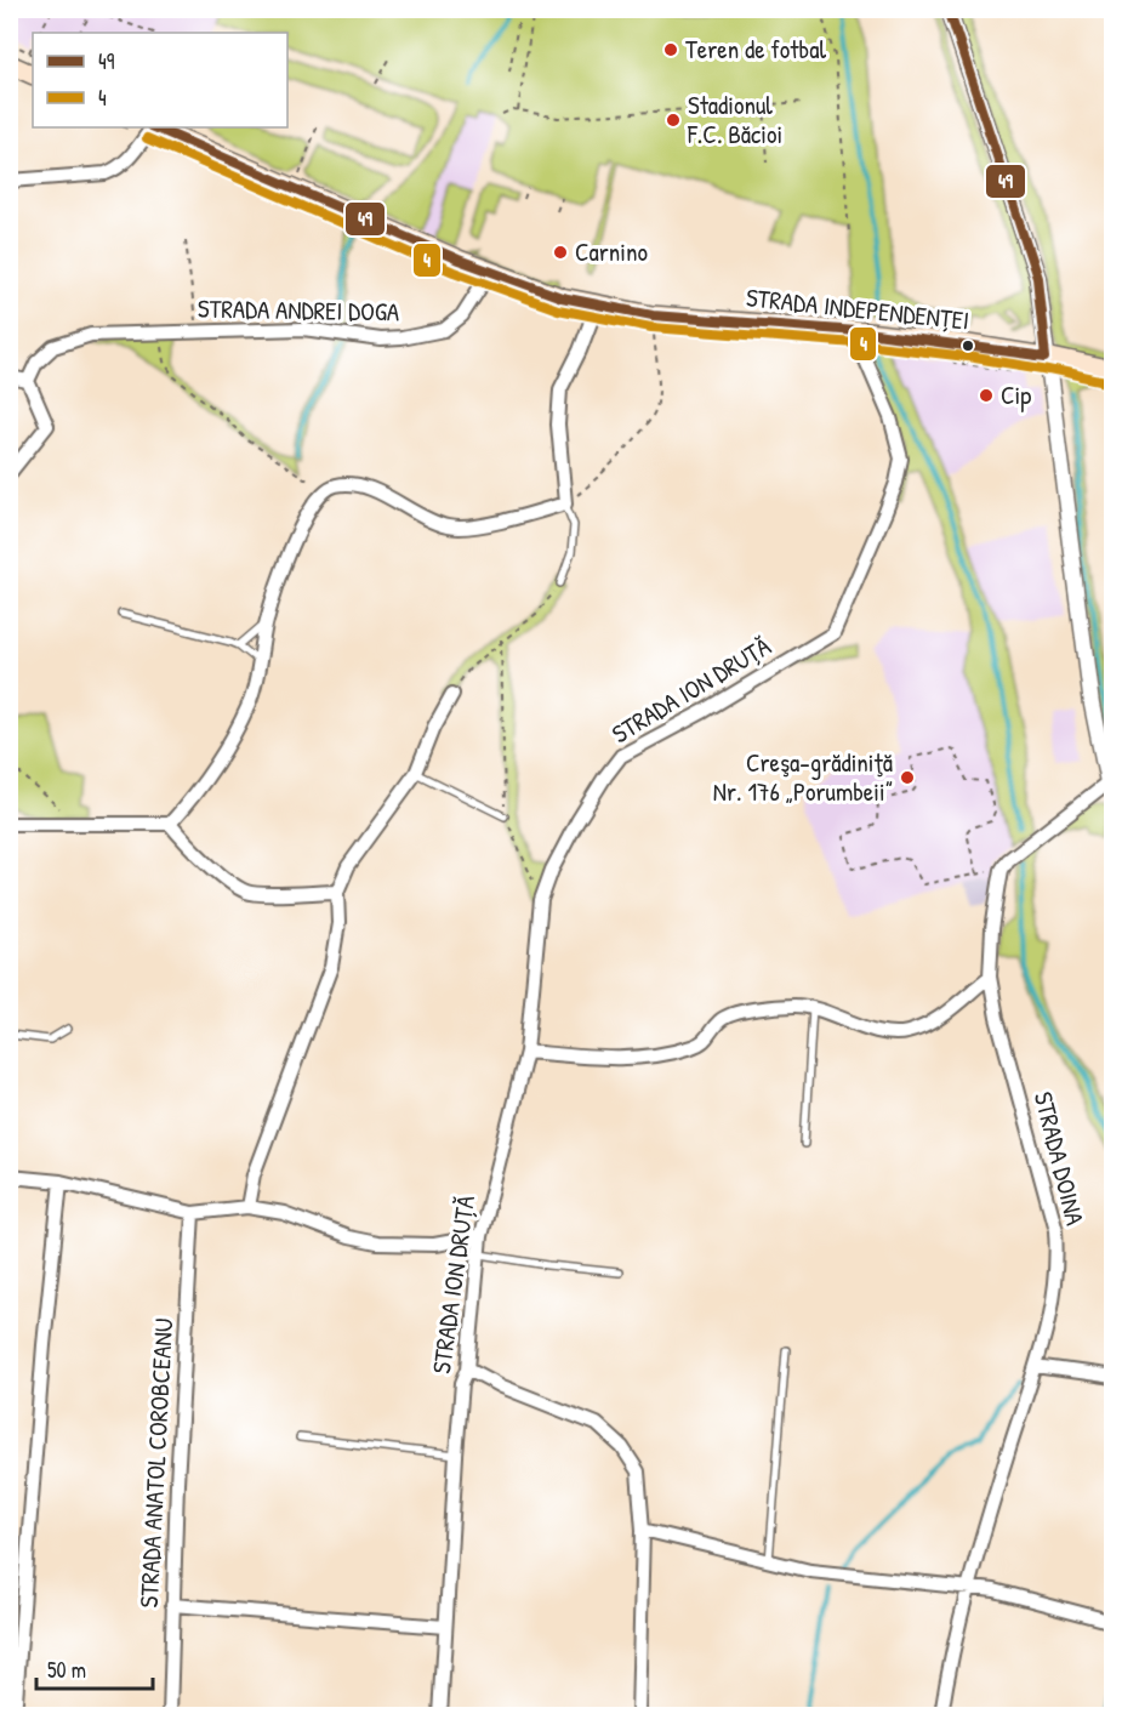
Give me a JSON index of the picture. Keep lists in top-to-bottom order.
{
  "streets": {
    "main road": ["STRADA INDEPENDENȚEI"],
    "street": [
      "STRADA ANDREI DOGA",
      "STRADA ION DRUȚĂ",
      "STRADA DOINA",
      "STRADA ANATOL COROBCEANU"
    ]
  },
  "crossings": [
    ["STRADA INDEPENDENȚEI", "STRADA ANDREI DOGA"],
    ["STRADA INDEPENDENȚEI", "STRADA ION DRUȚĂ"]
  ],
  "places": [
    "Teren de fotbal",
    "Stadionul F.C. Băcioi",
    "Carnino",
    "Cip",
    "Creşa-grădiniţă Nr. 176 „Porumbeii”"
  ],
  "lines": ["transit line 49", "transit line 4"],
  "legend": ["49", "4"],
  "scale_bar": "50 m"
}
